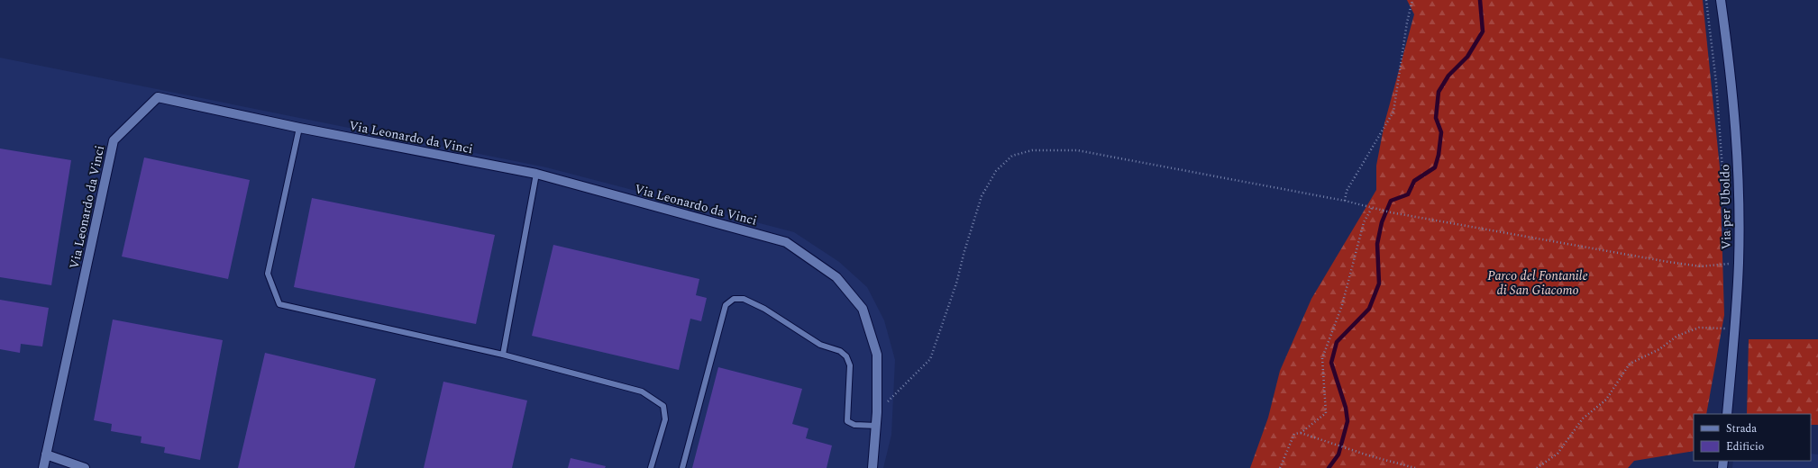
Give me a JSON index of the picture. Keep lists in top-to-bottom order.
{
  "streets": {
    "street": ["Via Leonardo da Vinci", "Via per Uboldo"]
  },
  "parks": ["Parco del Fontanile di San Giacomo"],
  "legend": ["Strada", "Edificio"]
}
